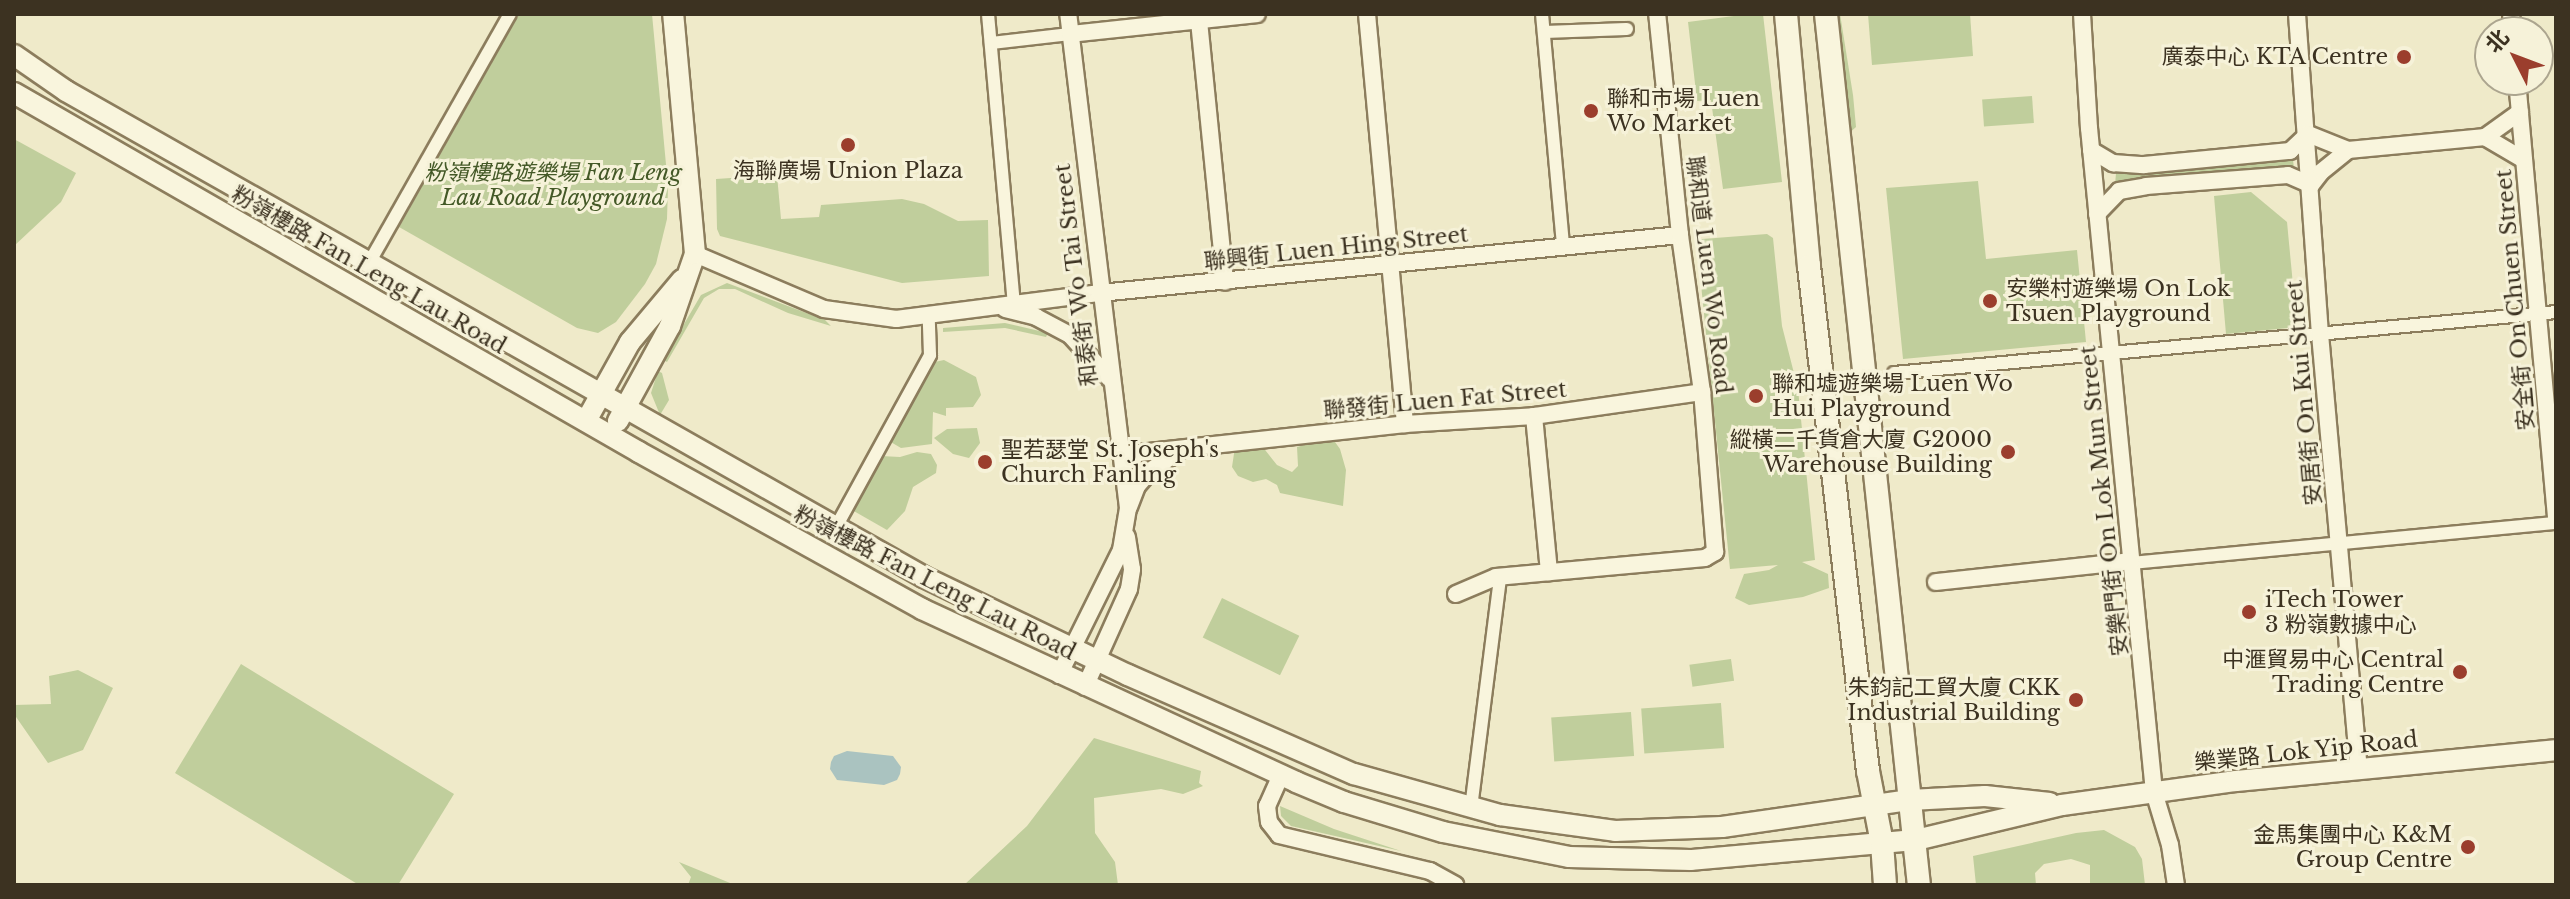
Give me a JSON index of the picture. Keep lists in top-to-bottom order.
{
  "streets": {
    "street": [
      "聯興街 Luen Hing Street",
      "粉嶺樓路 Fan Leng Lau Road",
      "和泰街 Wo Tai Street",
      "聯和道 Luen Wo Road",
      "安全街 On Chuen Street",
      "安居街 On Kui Street",
      "聯發街 Luen Fat Street",
      "安樂門街 On Lok Mun Street",
      "樂業路 Lok Yip Road"
    ]
  },
  "crossings": [
    ["聯興街 Luen Hing Street", "和泰街 Wo Tai Street"],
    ["聯興街 Luen Hing Street", "聯和道 Luen Wo Road"],
    ["粉嶺樓路 Fan Leng Lau Road", "和泰街 Wo Tai Street"],
    ["粉嶺樓路 Fan Leng Lau Road", "樂業路 Lok Yip Road"],
    ["和泰街 Wo Tai Street", "聯發街 Luen Fat Street"],
    ["聯和道 Luen Wo Road", "聯發街 Luen Fat Street"],
    ["安居街 On Kui Street", "樂業路 Lok Yip Road"],
    ["安樂門街 On Lok Mun Street", "樂業路 Lok Yip Road"]
  ],
  "parks": ["粉嶺樓路遊樂場 Fan Leng Lau Road Playground"],
  "places": [
    "廣泰中心 KTA Centre",
    "聯和市場 Luen Wo Market",
    "海聯廣場 Union Plaza",
    "安樂村遊樂場 On Lok Tsuen Playground",
    "聯和墟遊樂場 Luen Wo Hui Playground",
    "縱橫二千貨倉大廈 G2000 Warehouse Building",
    "聖若瑟堂 St. Joseph's Church Fanling",
    "iTech Tower 3 粉嶺數據中心",
    "中滙貿易中心 Central Trading Centre",
    "朱鈞記工貿大廈 CKK Industrial Building",
    "金馬集團中心 K&M Group Centre"
  ],
  "north": "top left"
}
